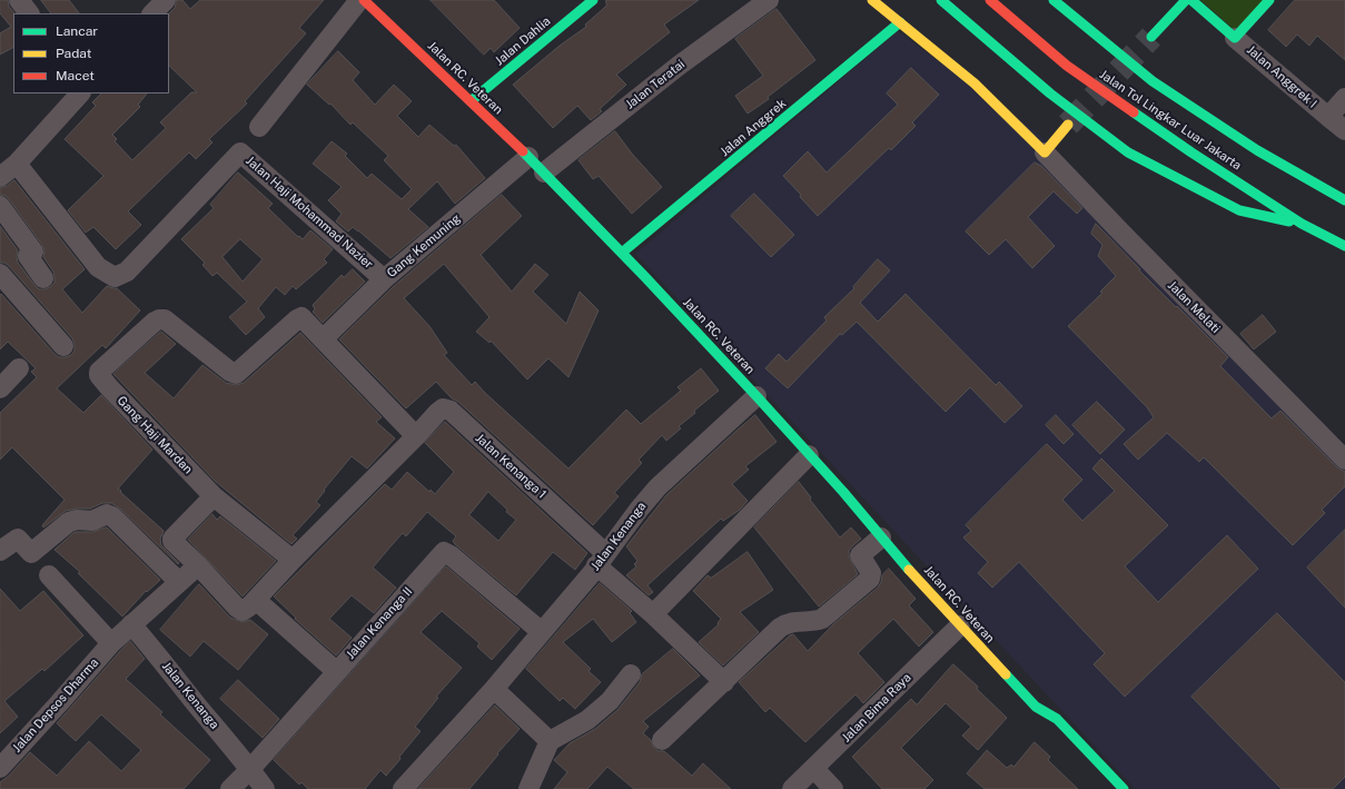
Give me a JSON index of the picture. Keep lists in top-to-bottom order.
{
  "streets": {
    "main road": [
      "Jalan Dahlia",
      "Jalan RC. Veteran",
      "Jalan Tol Lingkar Luar Jakarta",
      "Jalan Anggrek"
    ],
    "street": [
      "Jalan Anggrek I",
      "Jalan Teratai",
      "Jalan Haji Mohammad Nazier",
      "Gang Kemuning",
      "Jalan Melati",
      "Gang Haji Mardan",
      "Jalan Kenanga 1",
      "Jalan Kenanga",
      "Jalan Kenanga II",
      "Jalan Depsos Dharma",
      "Jalan Bima Raya"
    ]
  },
  "crossings": [
    ["Jalan Dahlia", "Jalan RC. Veteran"],
    ["Jalan RC. Veteran", "Jalan Teratai"],
    ["Jalan RC. Veteran", "Jalan Anggrek"],
    ["Jalan RC. Veteran", "Gang Kemuning"],
    ["Jalan RC. Veteran", "Jalan Kenanga"],
    ["Jalan RC. Veteran", "Jalan Bima Raya"],
    ["Jalan Haji Mohammad Nazier", "Gang Kemuning"],
    ["Gang Kemuning", "Gang Haji Mardan"],
    ["Gang Haji Mardan", "Jalan Kenanga 1"],
    ["Jalan Kenanga 1", "Jalan Kenanga"],
    ["Jalan Kenanga", "Jalan Kenanga II"]
  ],
  "legend": ["Lancar", "Padat", "Macet"]
}
